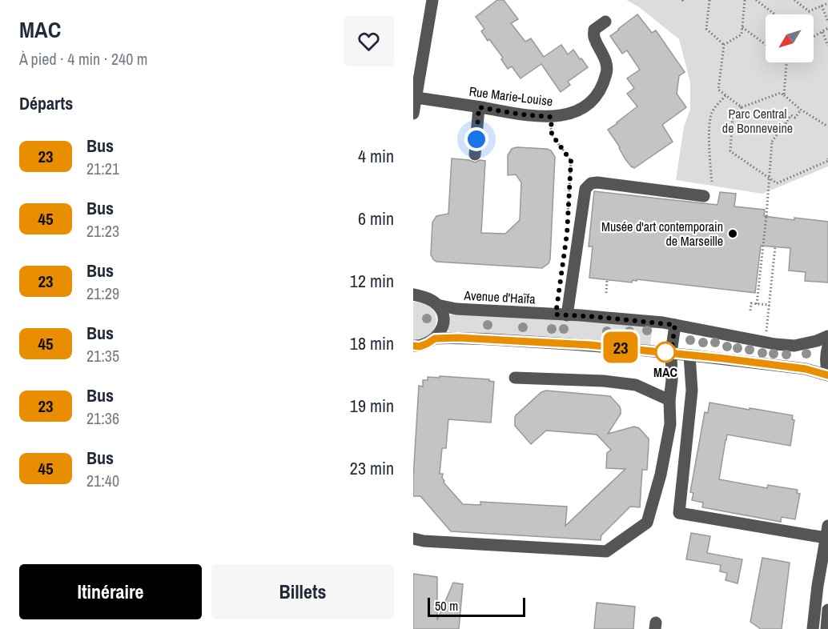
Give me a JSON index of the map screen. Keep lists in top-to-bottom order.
{
  "streets": {
    "street": ["Rue Marie-Louise", "Avenue d'Haïfa"]
  },
  "parks": ["Parc Central de Bonneveine"],
  "places": ["Musée d'art contemporain de Marseille", "MAC"],
  "lines": ["bus line 23"],
  "scale_bar": "50 m",
  "north": "bottom left",
  "page": {
    "heading": [
      ["MAC", "À pied · 4 min · 240 m"],
      "Départs"
    ],
    "on_map": "23",
    "list": [
      {
        "mark": "23",
        "name": "Bus",
        "note": "21:21",
        "value": "4 min"
      },
      {
        "mark": "45",
        "name": "Bus",
        "note": "21:23",
        "value": "6 min"
      },
      {
        "mark": "23",
        "name": "Bus",
        "note": "21:29",
        "value": "12 min"
      },
      {
        "mark": "45",
        "name": "Bus",
        "note": "21:35",
        "value": "18 min"
      },
      {
        "mark": "23",
        "name": "Bus",
        "note": "21:36",
        "value": "19 min"
      },
      {
        "mark": "45",
        "name": "Bus",
        "note": "21:40",
        "value": "23 min"
      }
    ],
    "buttons": ["Itinéraire", "Billets"],
    "scale": "50 m"
  }
}
